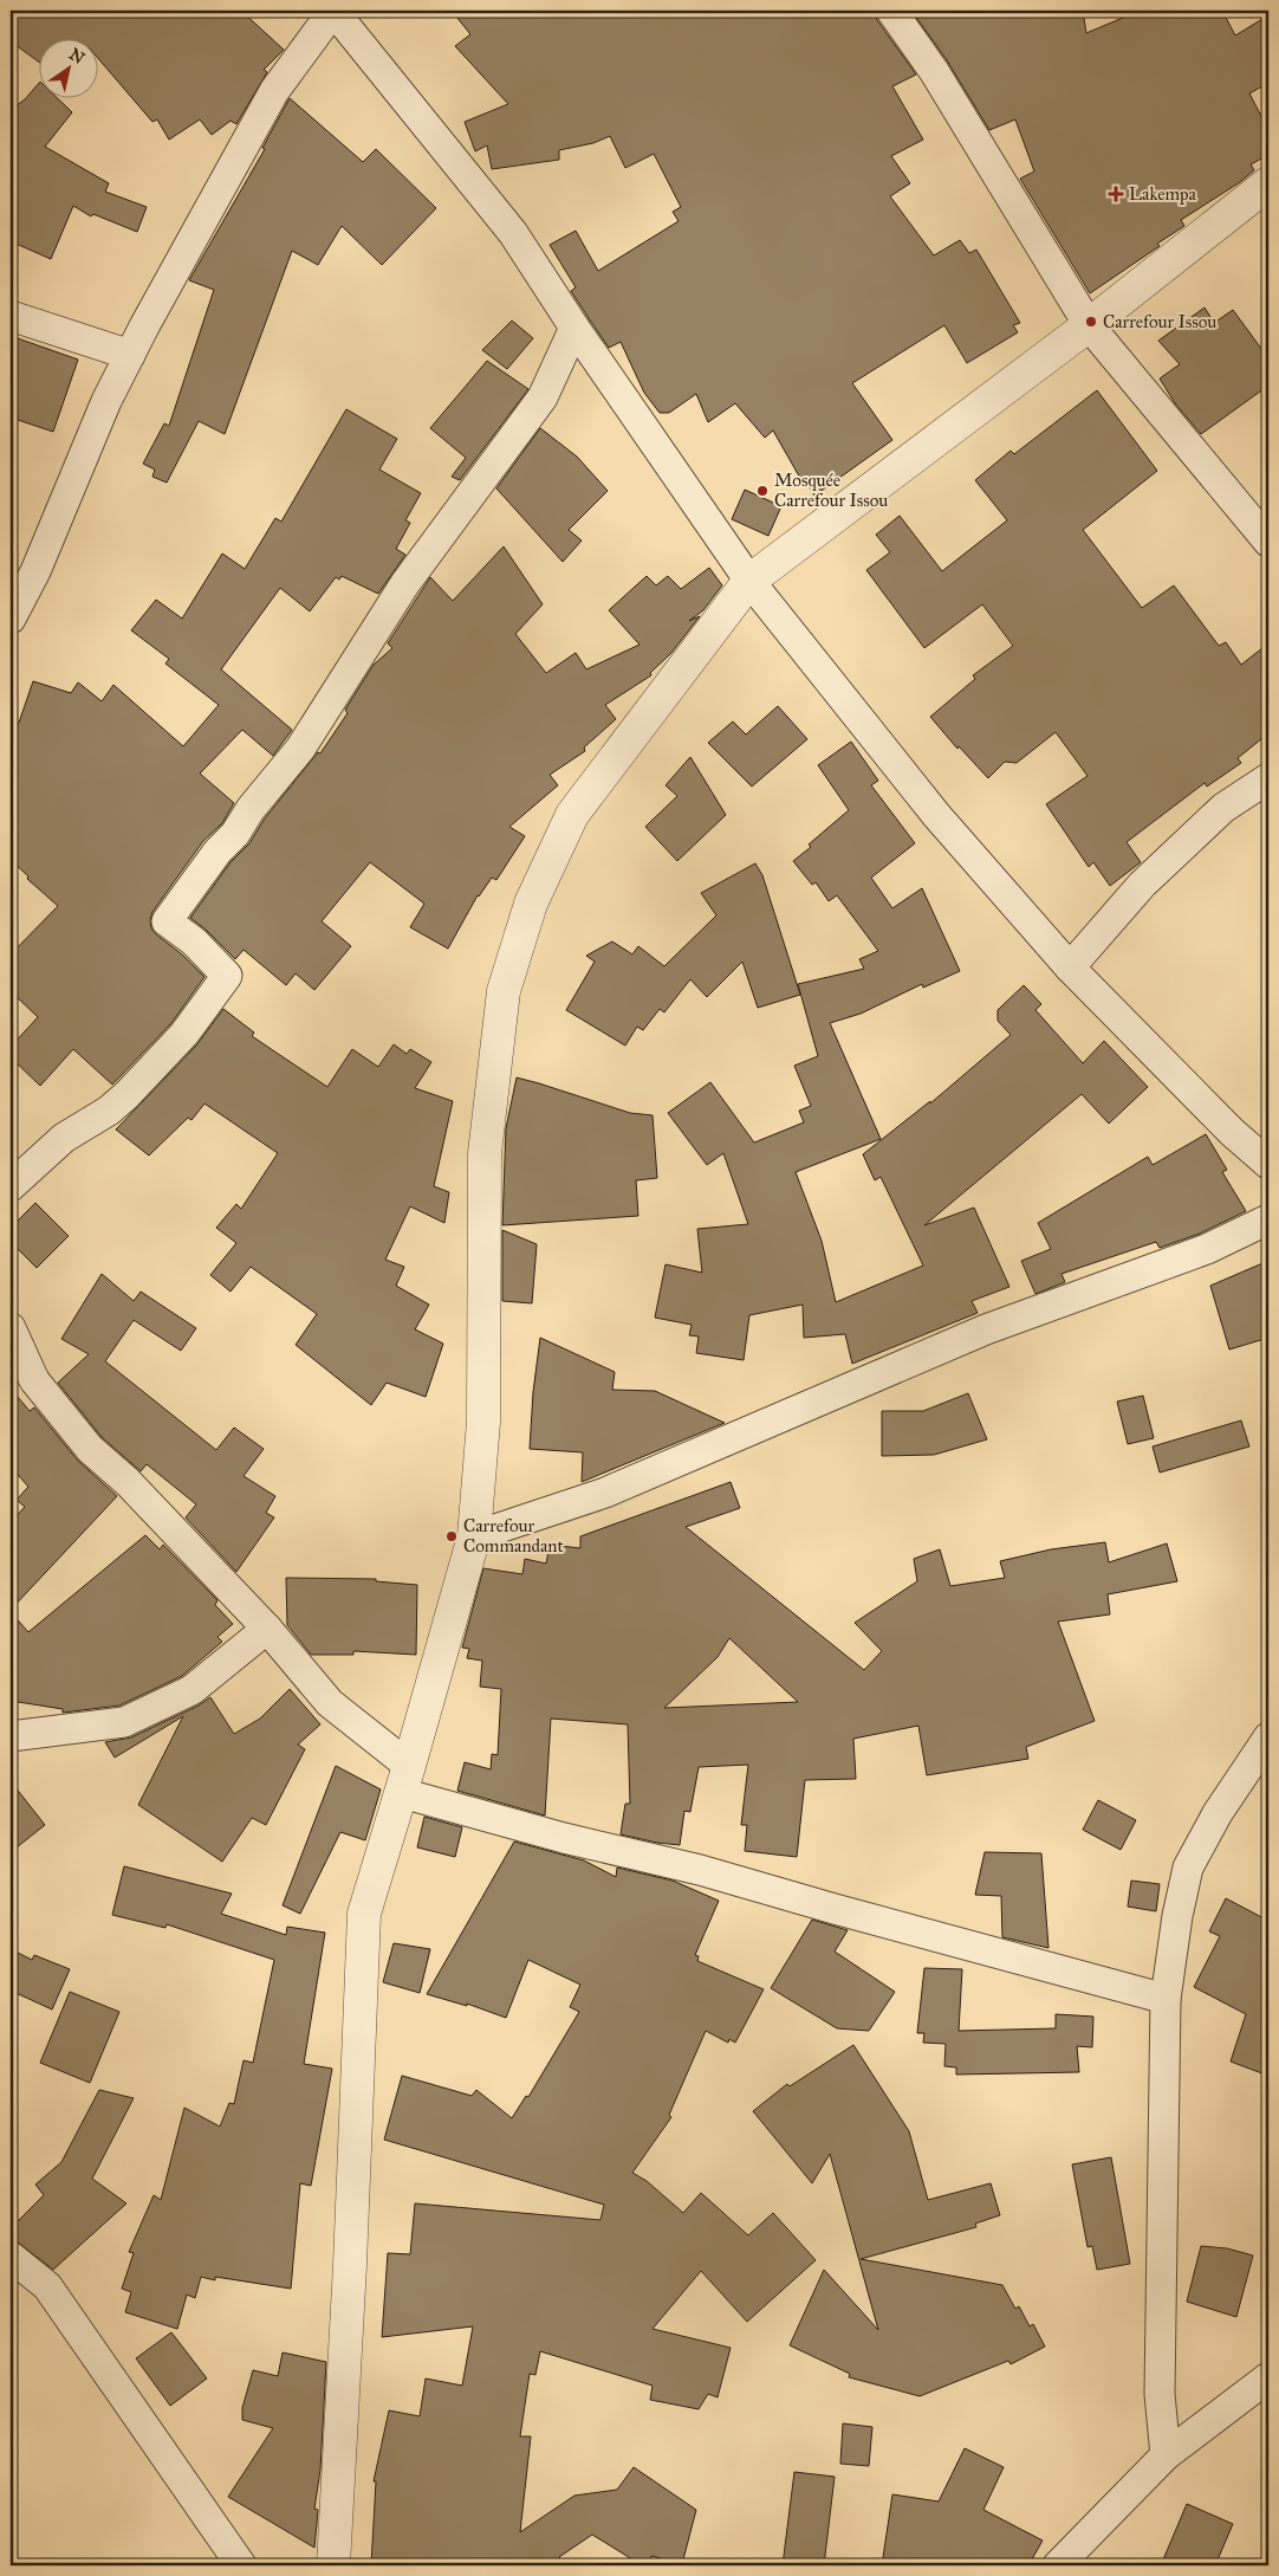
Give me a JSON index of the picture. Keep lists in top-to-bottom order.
{
  "places": {
    "health": ["Lakempa"],
    "other": ["Carrefour Issou", "Mosquée Carrefour Issou", "Carrefour Commandant"]
  },
  "north": "top right"
}
